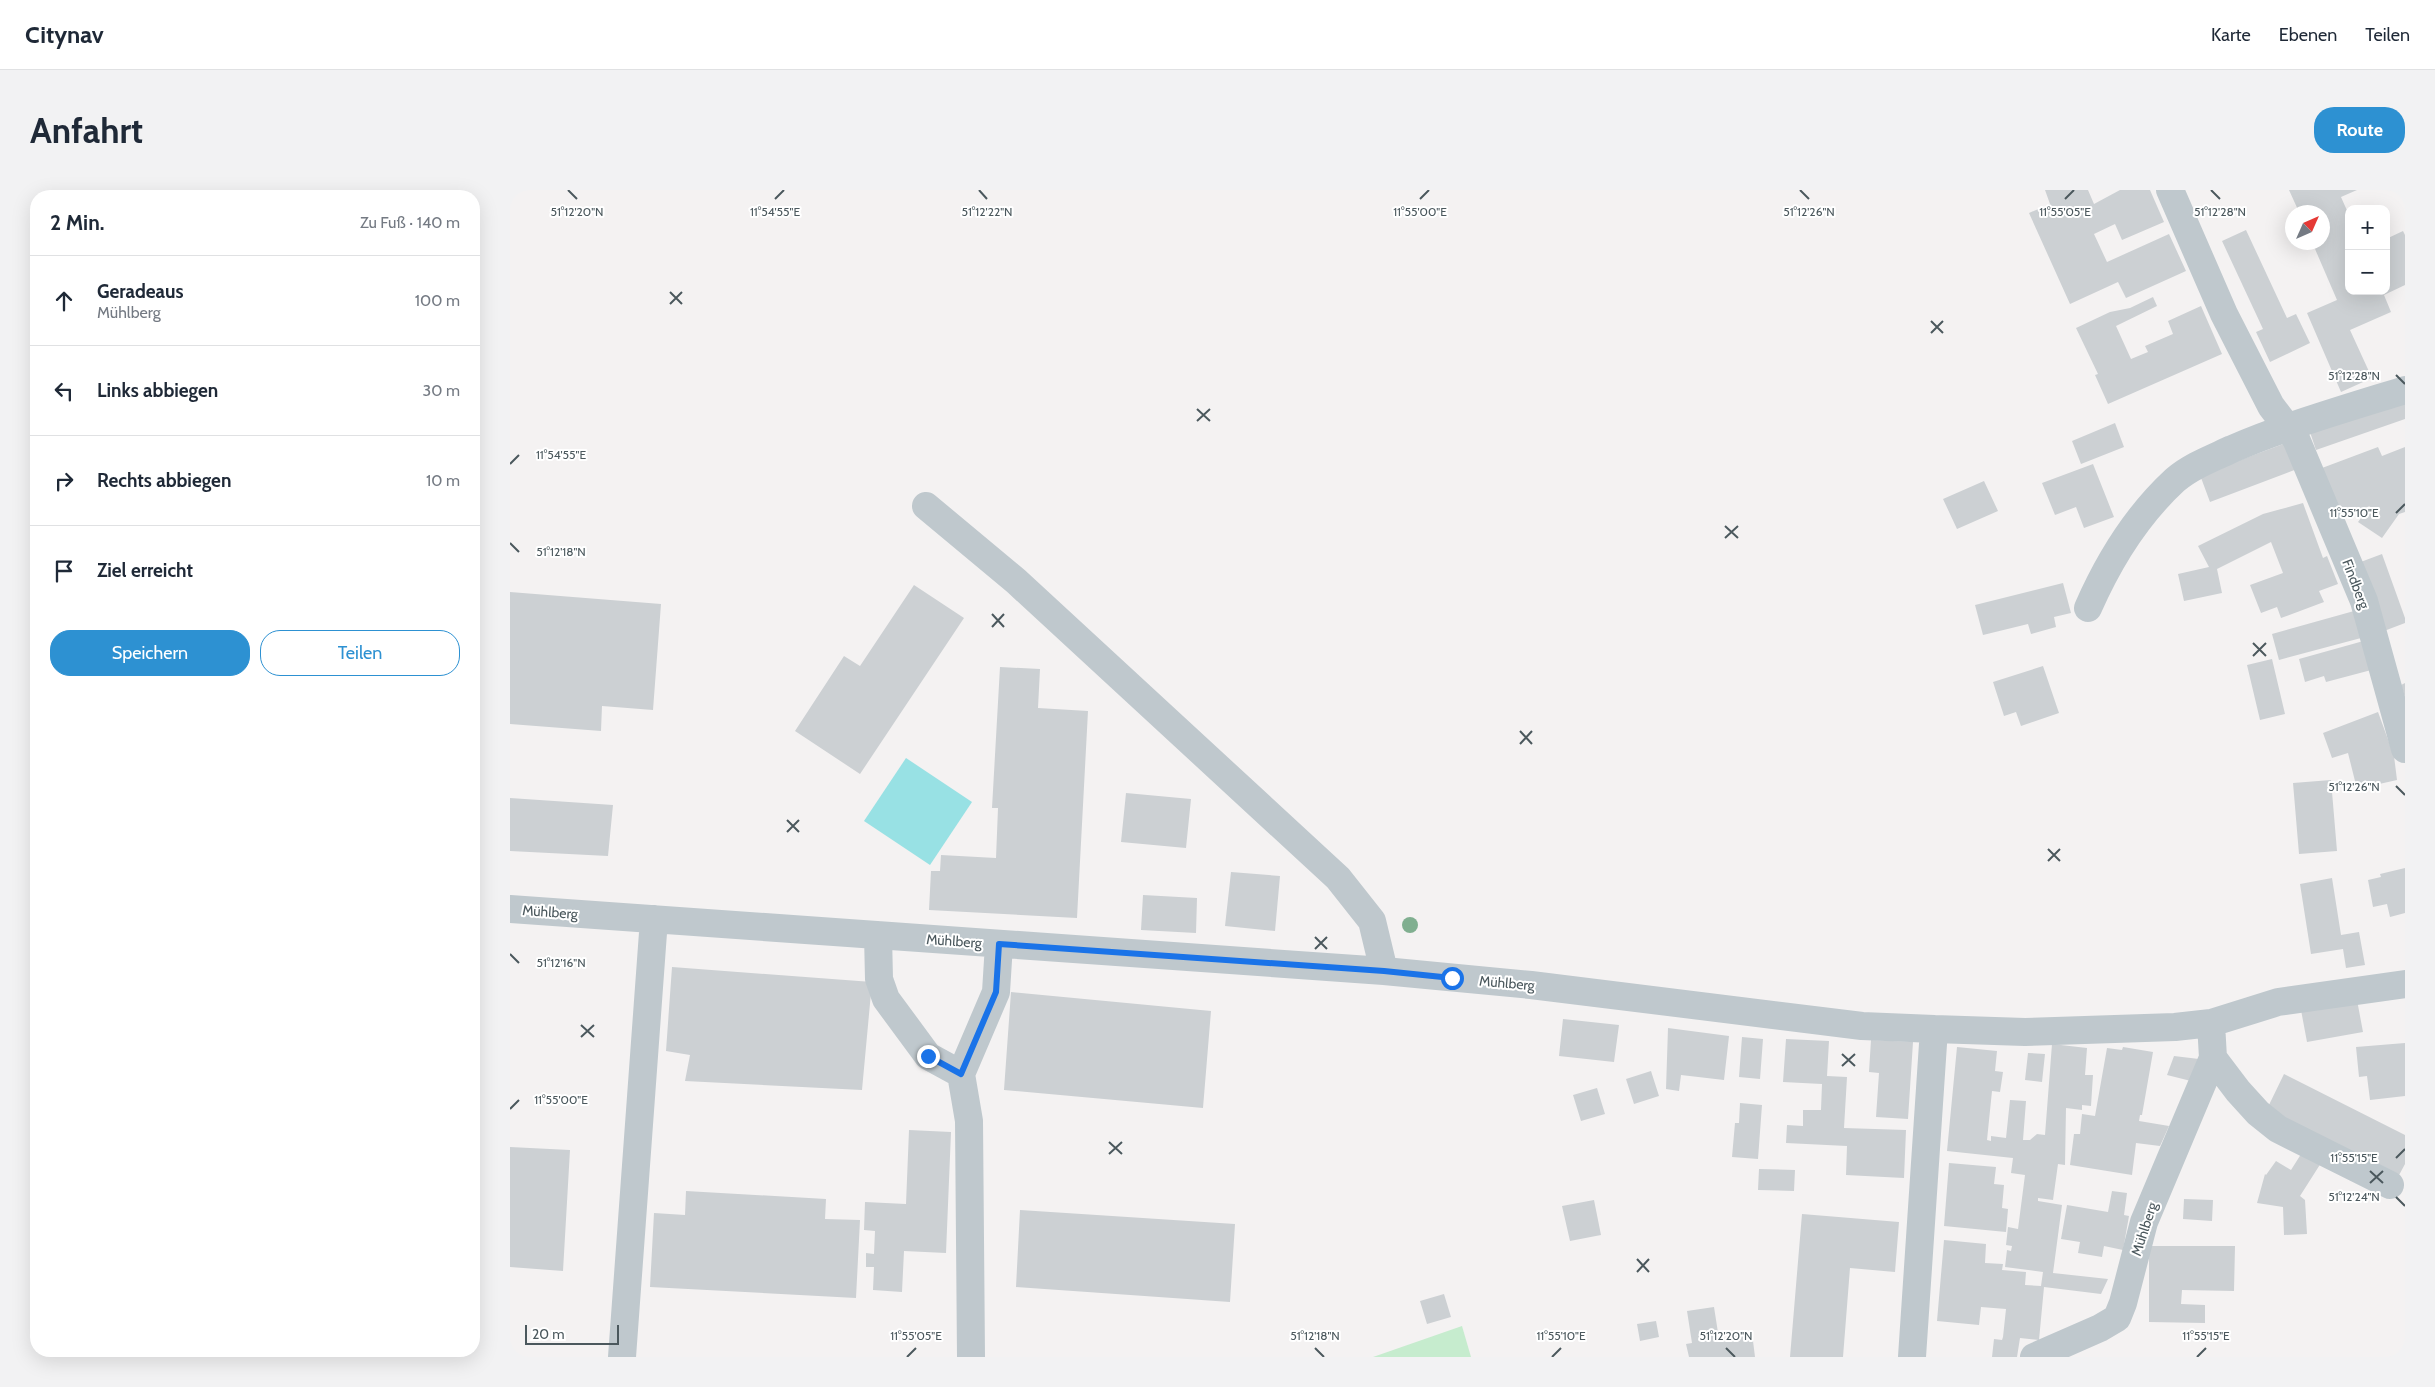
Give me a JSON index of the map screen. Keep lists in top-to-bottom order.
{
  "streets": {
    "street": ["Findberg", "Mühlberg"]
  },
  "scale_bar": "20 m",
  "north": "top right",
  "page": {
    "header": "Citynav",
    "nav": ["Karte", "Ebenen", "Teilen"],
    "buttons": [
      "Route",
      ["Speichern", "Teilen"]
    ],
    "title": "Anfahrt",
    "heading": ["2 Min.", "Zu Fuß · 140 m"],
    "map_buttons": ["+", "−"],
    "list": [
      ["Geradeaus", "Mühlberg", "100 m"],
      ["Links abbiegen", "30 m"],
      ["Rechts abbiegen", "10 m"],
      "Ziel erreicht"
    ],
    "scale": "20 m"
  },
  "coordinates": [
    "51°12'20\"N",
    "11°54'55\"E",
    "51°12'22\"N",
    "11°55'00\"E",
    "51°12'26\"N",
    "11°55'05\"E",
    "51°12'28\"N",
    "11°55'10\"E",
    "51°12'18\"N",
    "51°12'16\"N",
    "11°55'15\"E",
    "51°12'24\"N"
  ]
}
